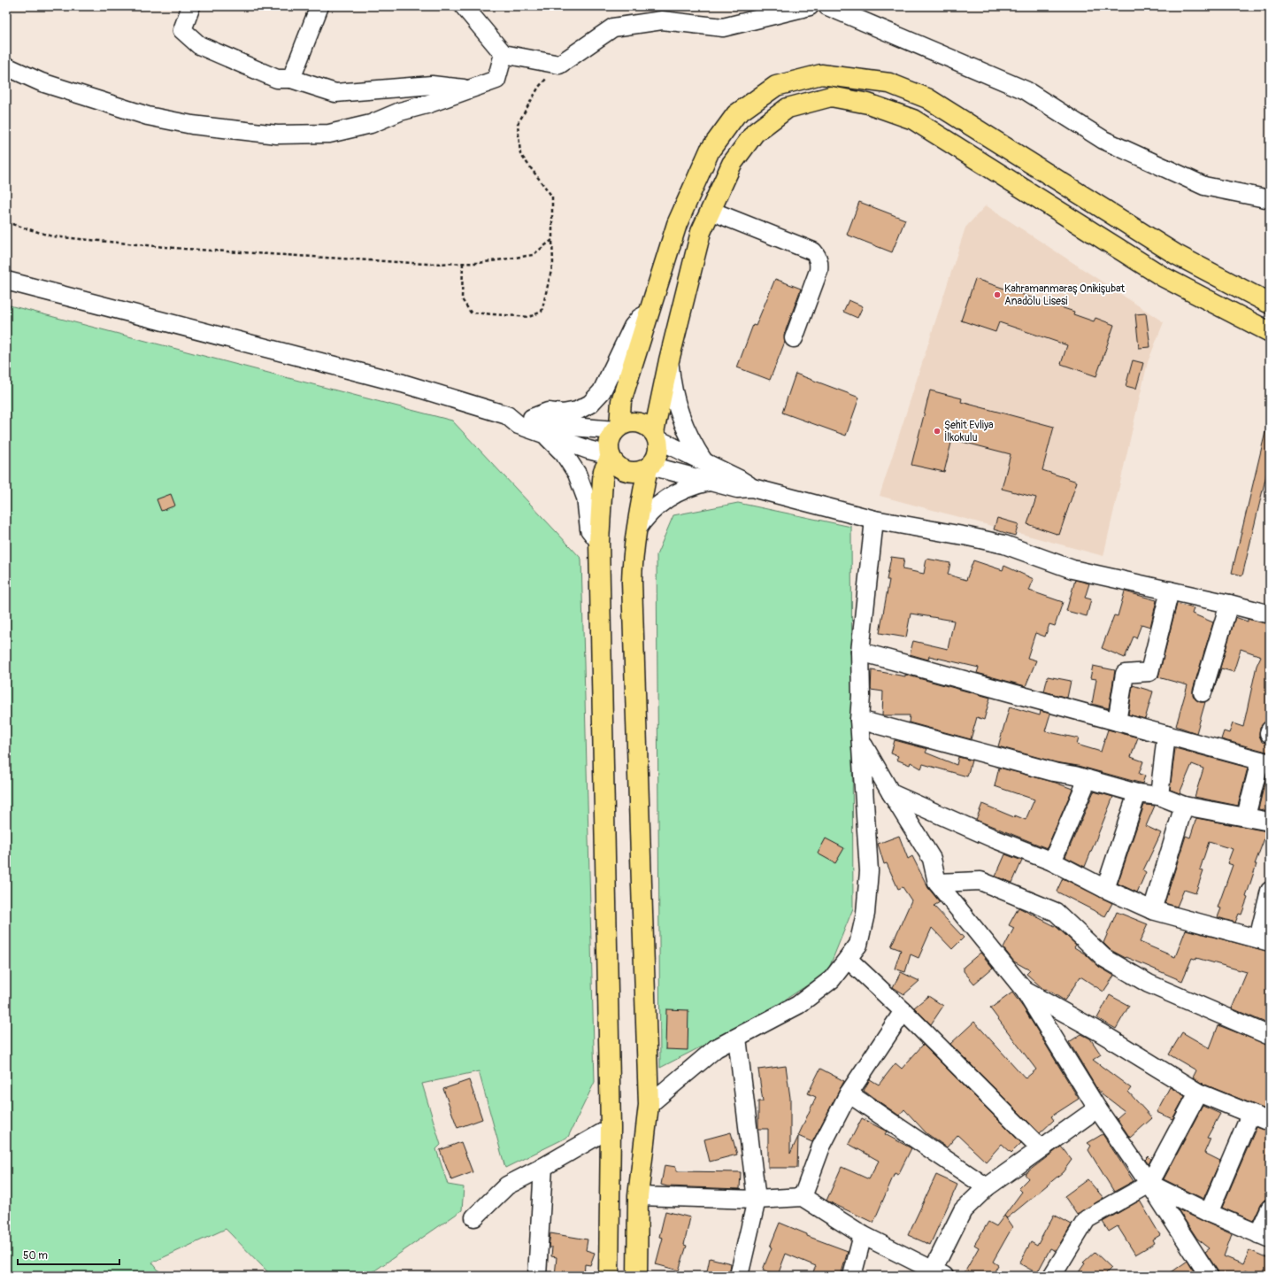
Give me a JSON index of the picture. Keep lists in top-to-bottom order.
{
  "places": ["Kahramanmaraş Onikişubat Anadolu Lisesi", "Şehit Evliya İlkokulu"],
  "scale_bar": "50 m"
}
